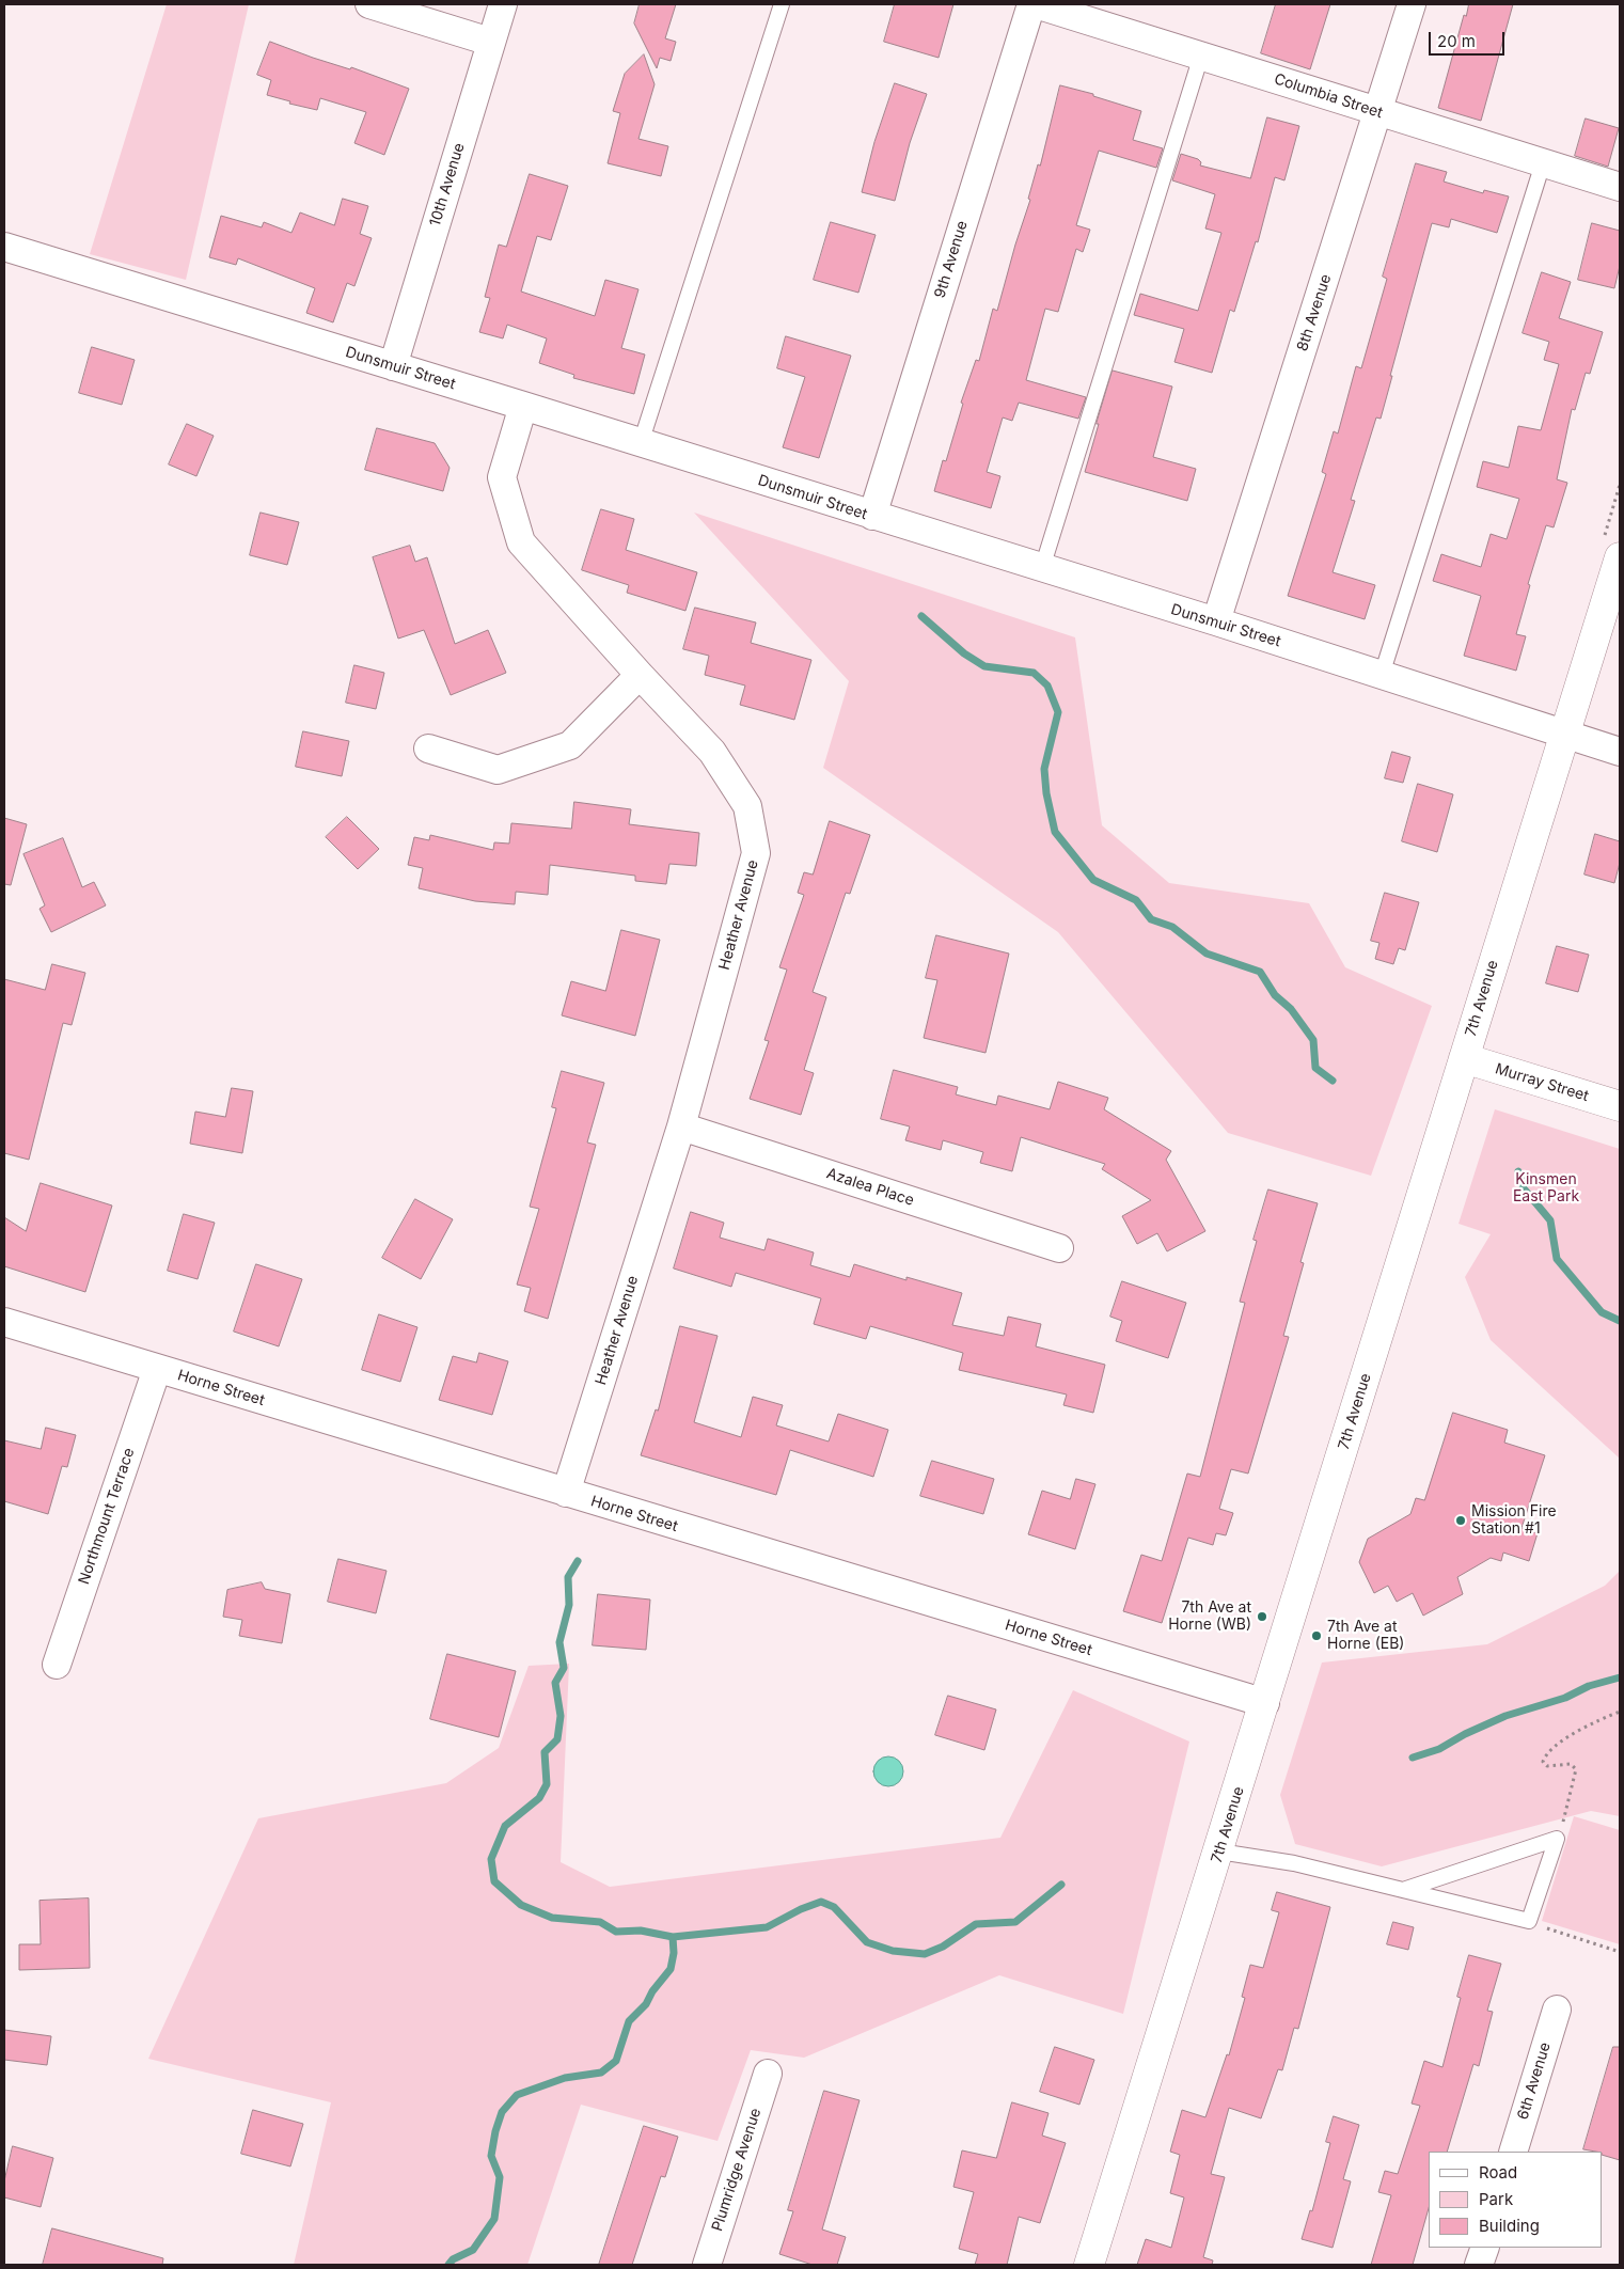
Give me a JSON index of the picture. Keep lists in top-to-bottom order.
{
  "streets": {
    "street": [
      "Columbia Street",
      "10th Avenue",
      "9th Avenue",
      "8th Avenue",
      "Dunsmuir Street",
      "Heather Avenue",
      "7th Avenue",
      "Murray Street",
      "Azalea Place",
      "Horne Street",
      "Northmount Terrace",
      "6th Avenue",
      "Plumridge Avenue"
    ]
  },
  "crossings": [
    ["Columbia Street", "8th Avenue"],
    ["10th Avenue", "Dunsmuir Street"],
    ["9th Avenue", "Dunsmuir Street"],
    ["8th Avenue", "Dunsmuir Street"],
    ["Dunsmuir Street", "Heather Avenue"],
    ["Dunsmuir Street", "7th Avenue"],
    ["Heather Avenue", "Azalea Place"],
    ["Heather Avenue", "Horne Street"],
    ["7th Avenue", "Murray Street"],
    ["7th Avenue", "Horne Street"],
    ["Horne Street", "Northmount Terrace"]
  ],
  "parks": ["Kinsmen East Park"],
  "places": ["Mission Fire Station #1", "7th Ave at Horne (WB)", "7th Ave at Horne (EB)"],
  "legend": ["Road", "Park", "Building"],
  "scale_bar": "20 m"
}
